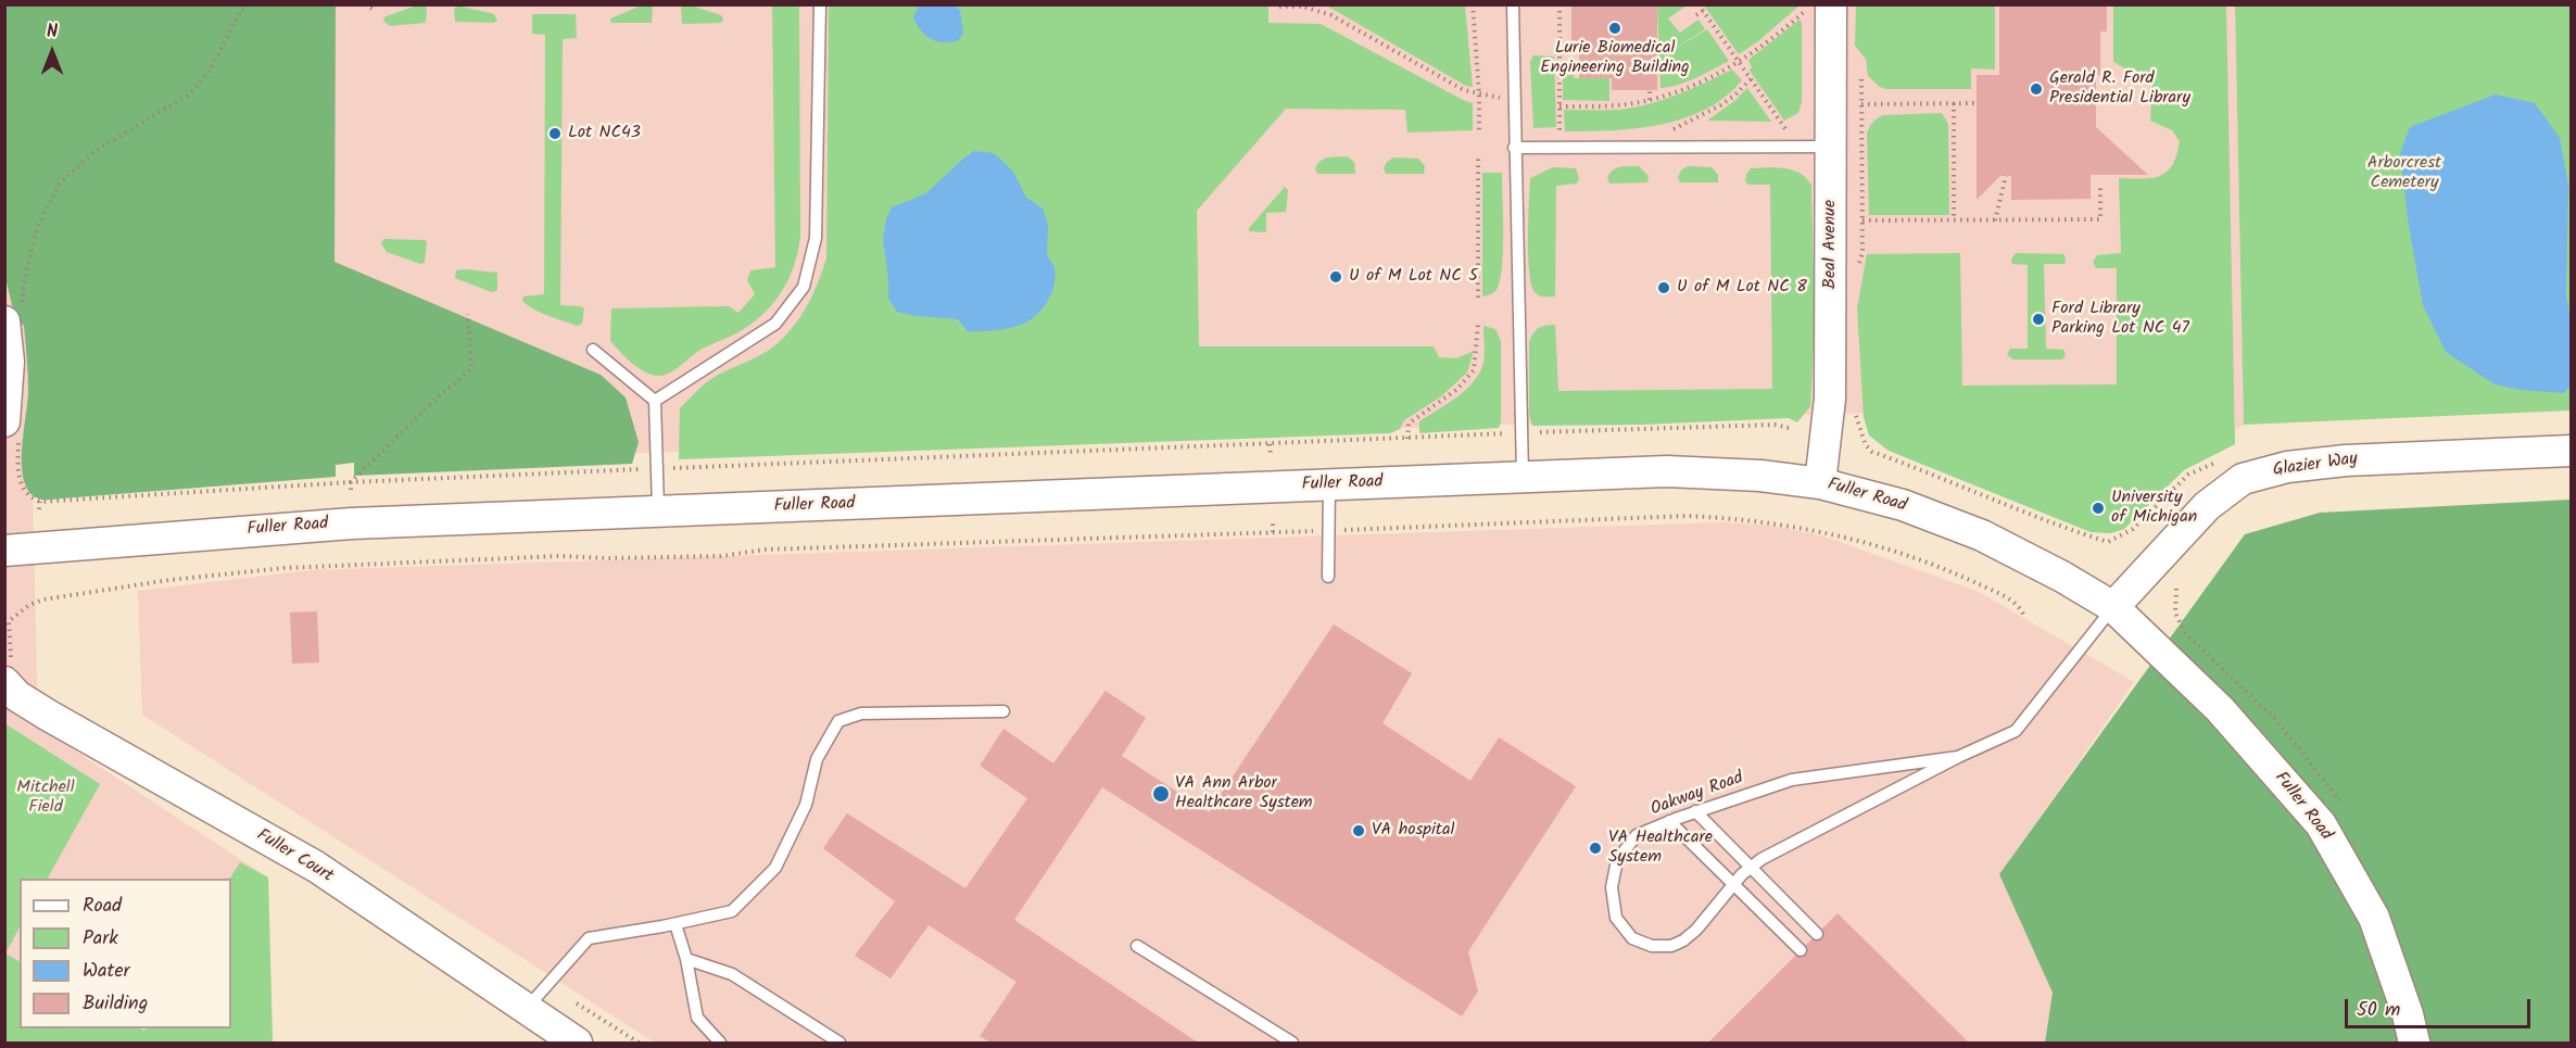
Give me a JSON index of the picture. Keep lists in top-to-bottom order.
{
  "streets": {
    "main road": [
      "Beal Avenue",
      "Glazier Way",
      "Fuller Road",
      "Fuller Court"
    ],
    "lane": ["Oakway Road"]
  },
  "crossings": [
    ["Beal Avenue", "Fuller Road"],
    ["Glazier Way", "Fuller Road"],
    ["Glazier Way", "Oakway Road"],
    ["Fuller Road", "Oakway Road"]
  ],
  "parks": ["Arborcrest Cemetery", "Mitchell Field"],
  "places": [
    "Lurie Biomedical Engineering Building",
    "Gerald R. Ford Presidential Library",
    "Lot NC43",
    "U of M Lot NC 5",
    "U of M Lot NC 8",
    "Ford Library Parking Lot NC 47",
    "University of Michigan",
    "VA Ann Arbor Healthcare System",
    "VA hospital",
    "VA Healthcare System"
  ],
  "legend": [
    "Road",
    "Park",
    "Water",
    "Building"
  ],
  "scale_bar": "50 m",
  "north": "top"
}
